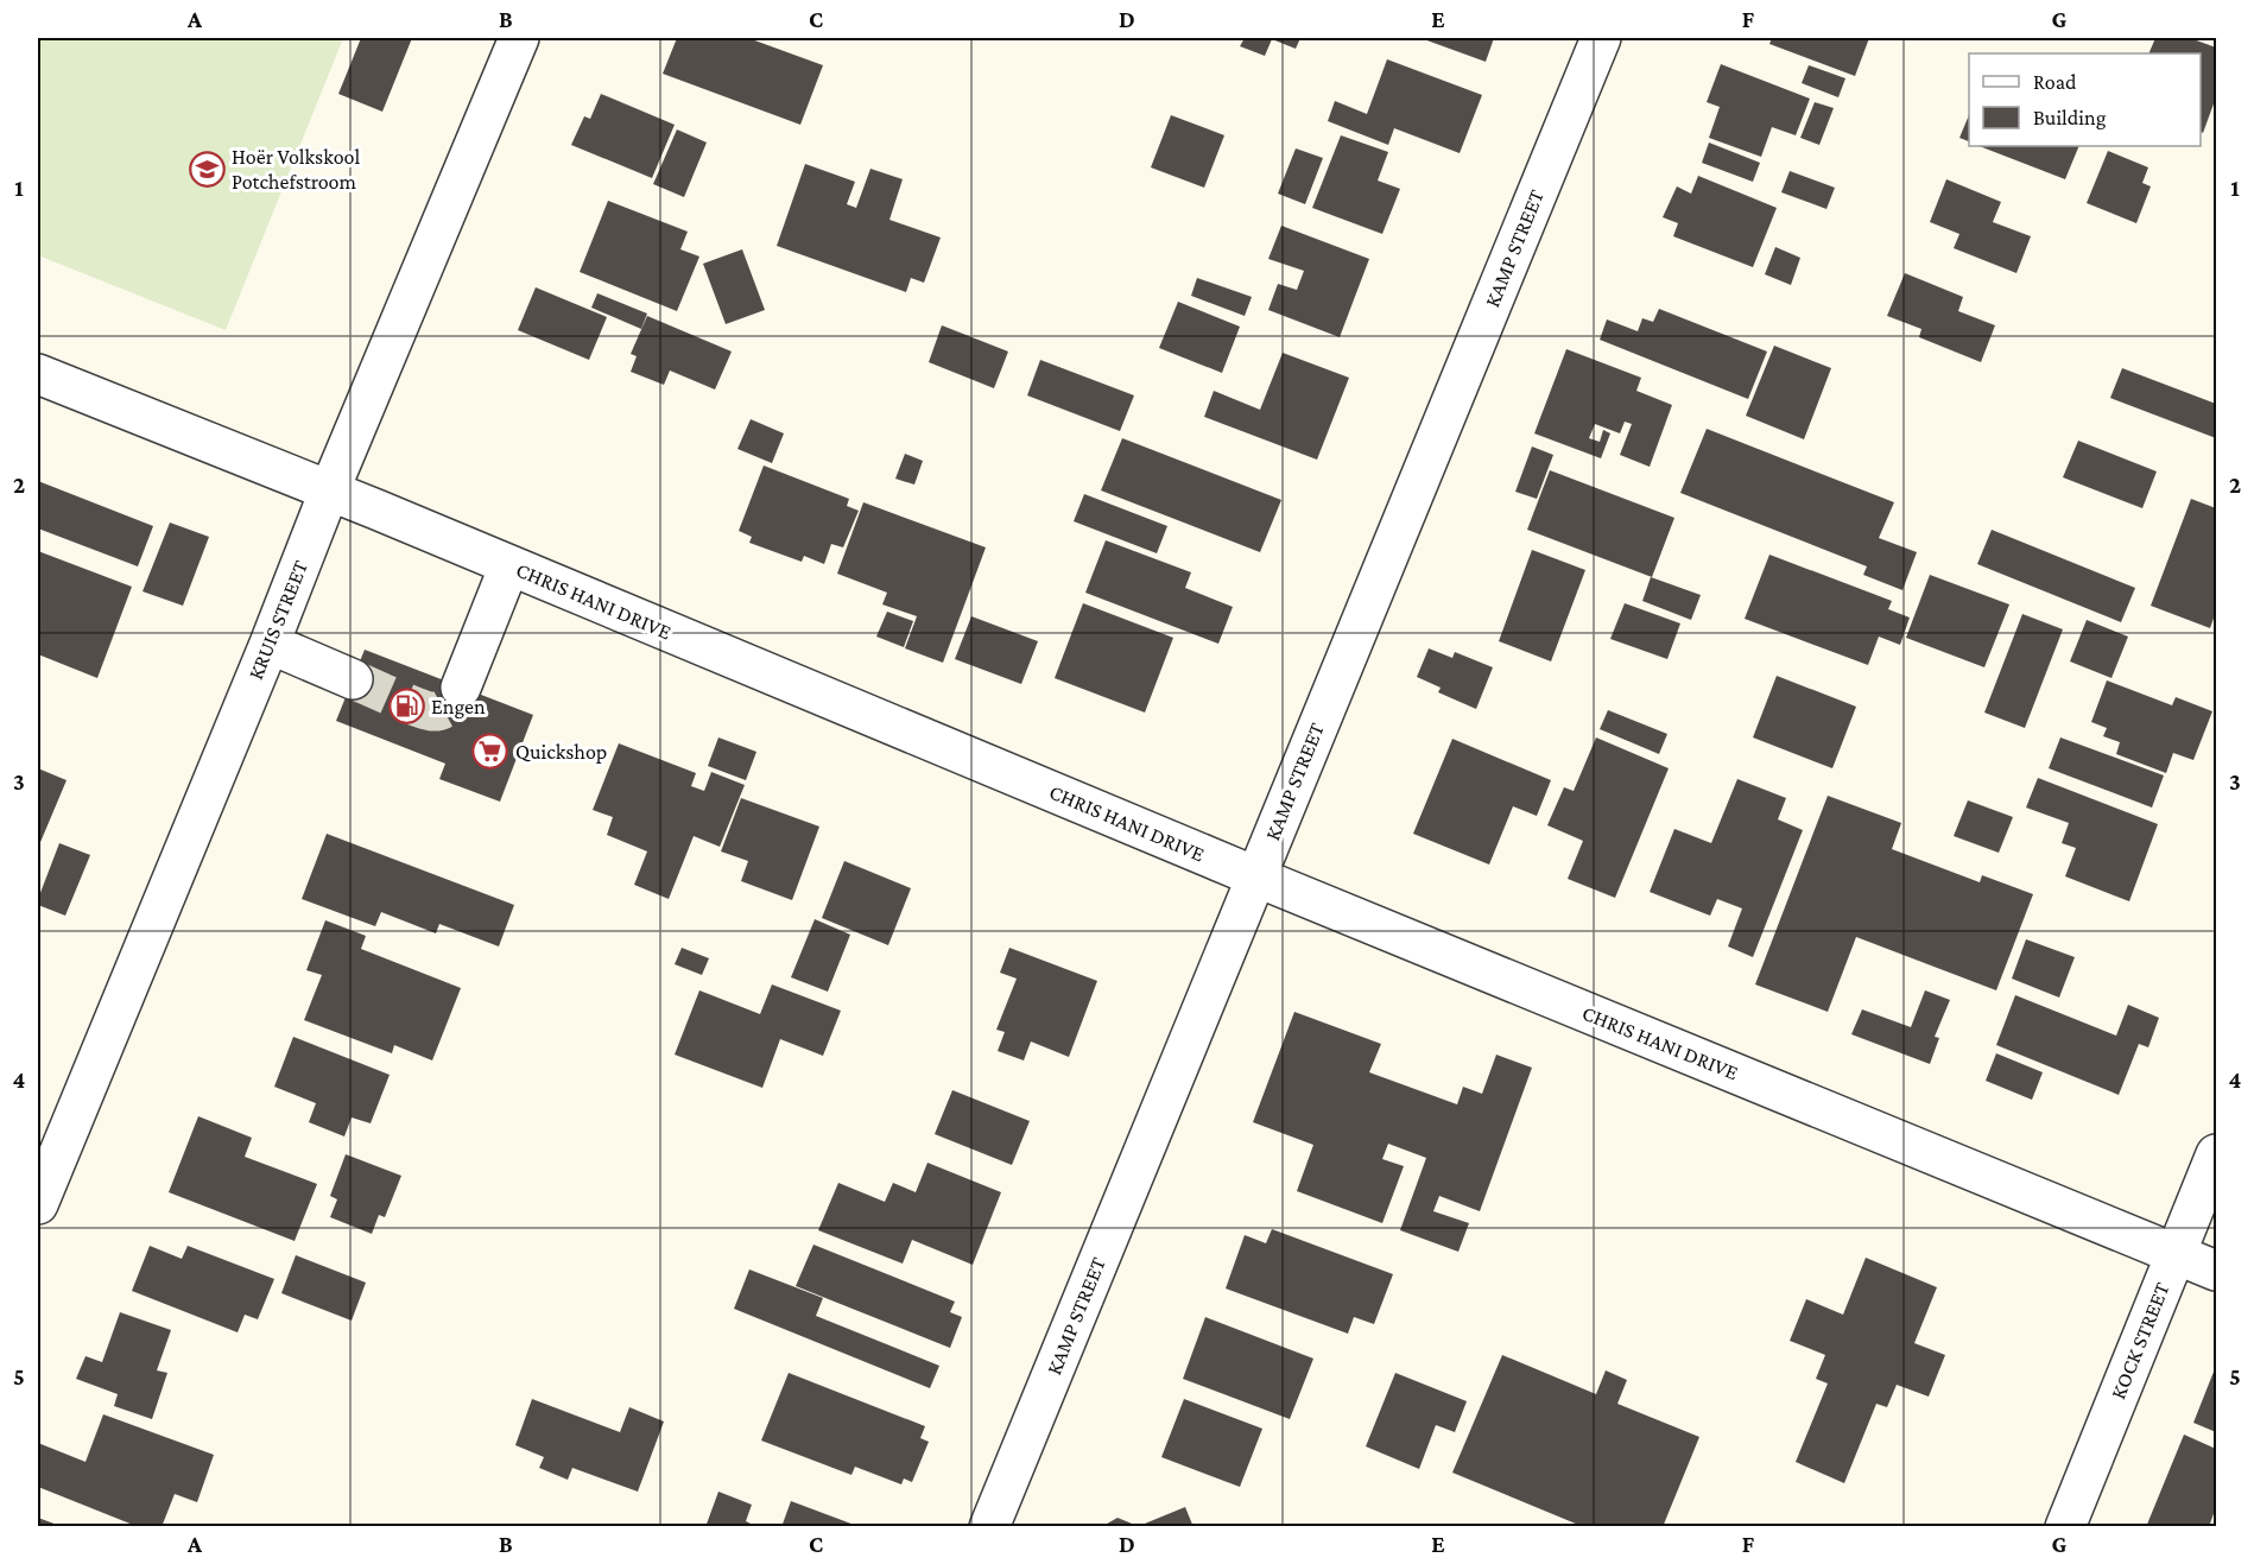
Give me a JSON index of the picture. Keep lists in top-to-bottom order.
{
  "streets": {
    "street": [
      "KAMP STREET",
      "CHRIS HANI DRIVE",
      "KRUIS STREET",
      "KOCK STREET"
    ]
  },
  "crossings": [
    ["KAMP STREET", "CHRIS HANI DRIVE"],
    ["CHRIS HANI DRIVE", "KRUIS STREET"],
    ["CHRIS HANI DRIVE", "KOCK STREET"]
  ],
  "places": {
    "school or university": ["Hoër Volkskool Potchefstroom"],
    "fuel station": ["Engen"],
    "supermarket": ["Quickshop"]
  },
  "legend": ["Road", "Building"],
  "grid": {
    "columns": [
      "A",
      "B",
      "C",
      "D",
      "E",
      "F",
      "G"
    ],
    "rows": [
      "1",
      "2",
      "3",
      "4",
      "5"
    ]
  }
}
